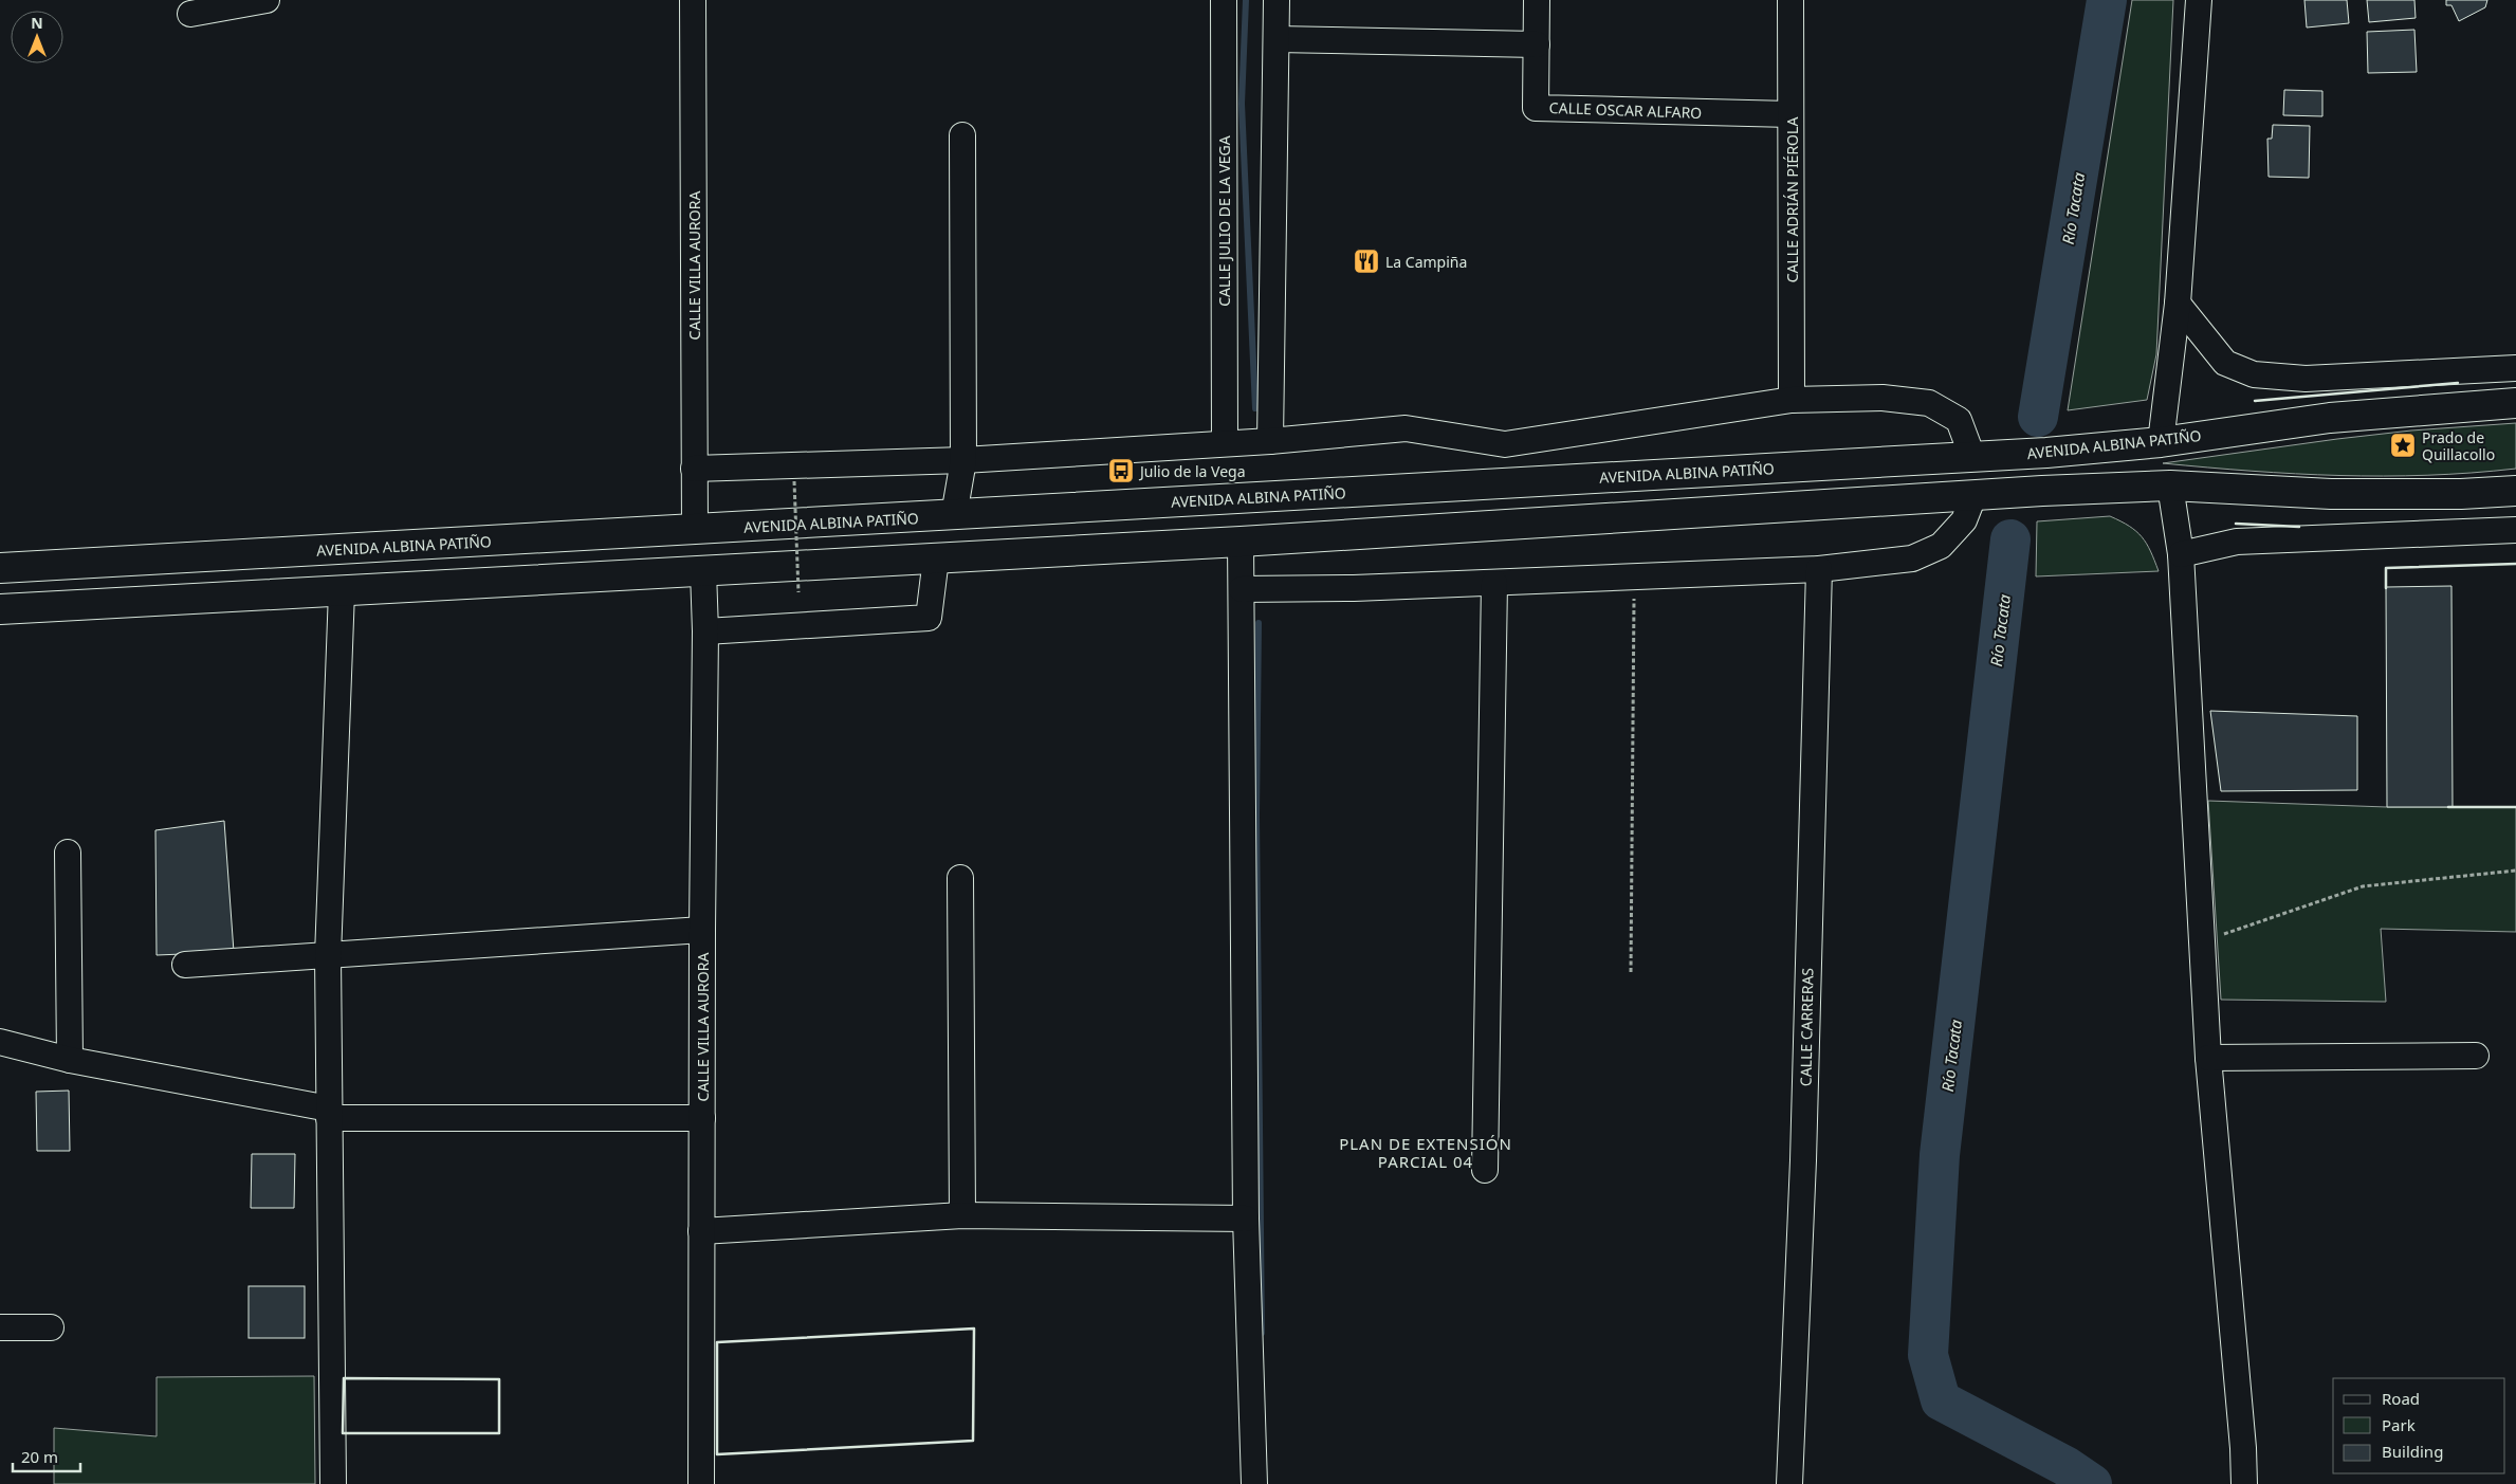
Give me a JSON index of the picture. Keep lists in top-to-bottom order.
{
  "streets": {
    "highway": ["AVENIDA ALBINA PATIÑO"],
    "street": [
      "CALLE OSCAR ALFARO",
      "CALLE ADRIÁN PIÉROLA",
      "CALLE JULIO DE LA VEGA",
      "CALLE VILLA AURORA",
      "CALLE CARRERAS"
    ]
  },
  "crossings": [
    ["CALLE OSCAR ALFARO", "CALLE ADRIÁN PIÉROLA"],
    ["CALLE VILLA AURORA", "AVENIDA ALBINA PATIÑO"]
  ],
  "districts": ["PLAN DE EXTENSIÓN PARCIAL 04"],
  "water": ["Río Tacata"],
  "places": {
    "restaurant": ["La Campiña"],
    "place": ["Prado de Quillacollo"],
    "bus stop": ["Julio de la Vega"]
  },
  "legend": ["Road", "Park", "Building"],
  "scale_bar": "20 m",
  "north": "top"
}
